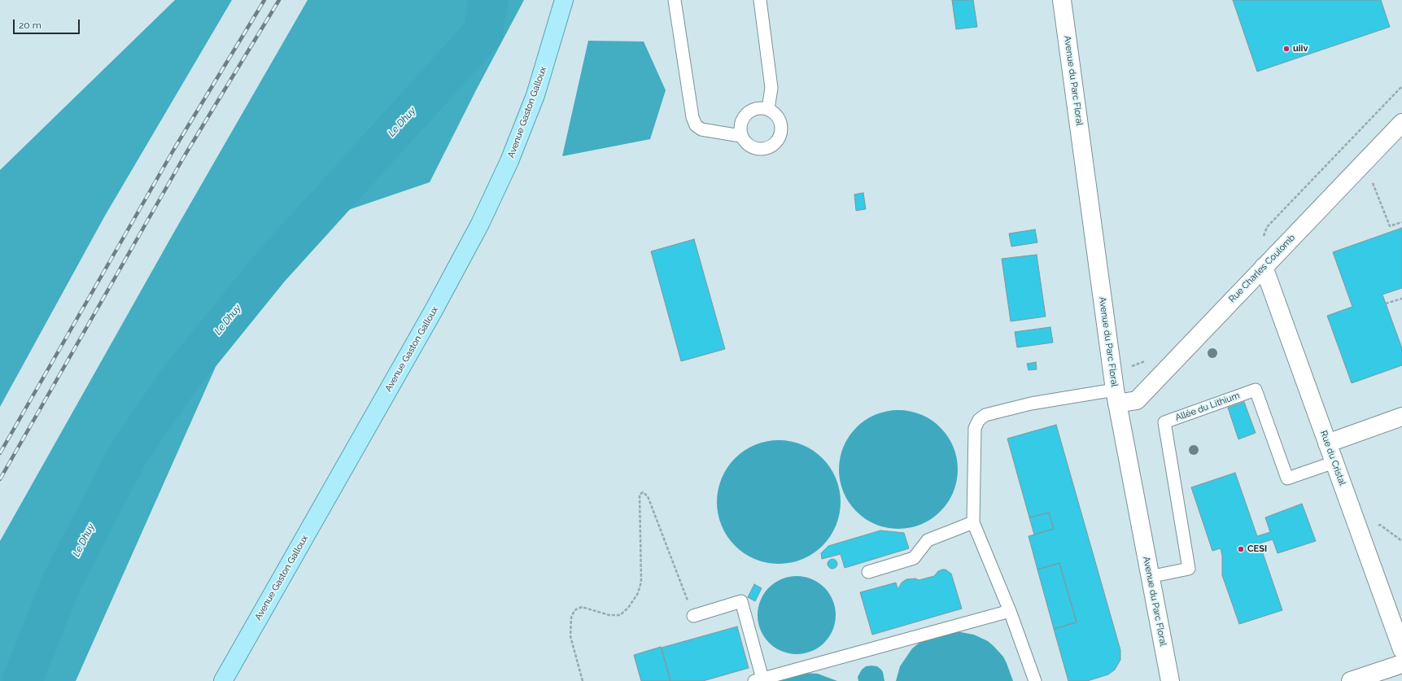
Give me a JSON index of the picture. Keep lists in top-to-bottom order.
{
  "streets": {
    "main road": ["Avenue Gaston Galloux"],
    "street": ["Avenue du Parc Floral", "Rue Charles Coulomb", "Rue du Cristal"],
    "lane": ["Allée du Lithium"]
  },
  "crossings": [
    ["Avenue du Parc Floral", "Rue Charles Coulomb"],
    ["Avenue du Parc Floral", "Allée du Lithium"],
    ["Rue Charles Coulomb", "Rue du Cristal"],
    ["Allée du Lithium", "Rue du Cristal"]
  ],
  "water": ["Le Dhuy"],
  "places": ["uiiv", "CESI"],
  "scale_bar": "20 m"
}
